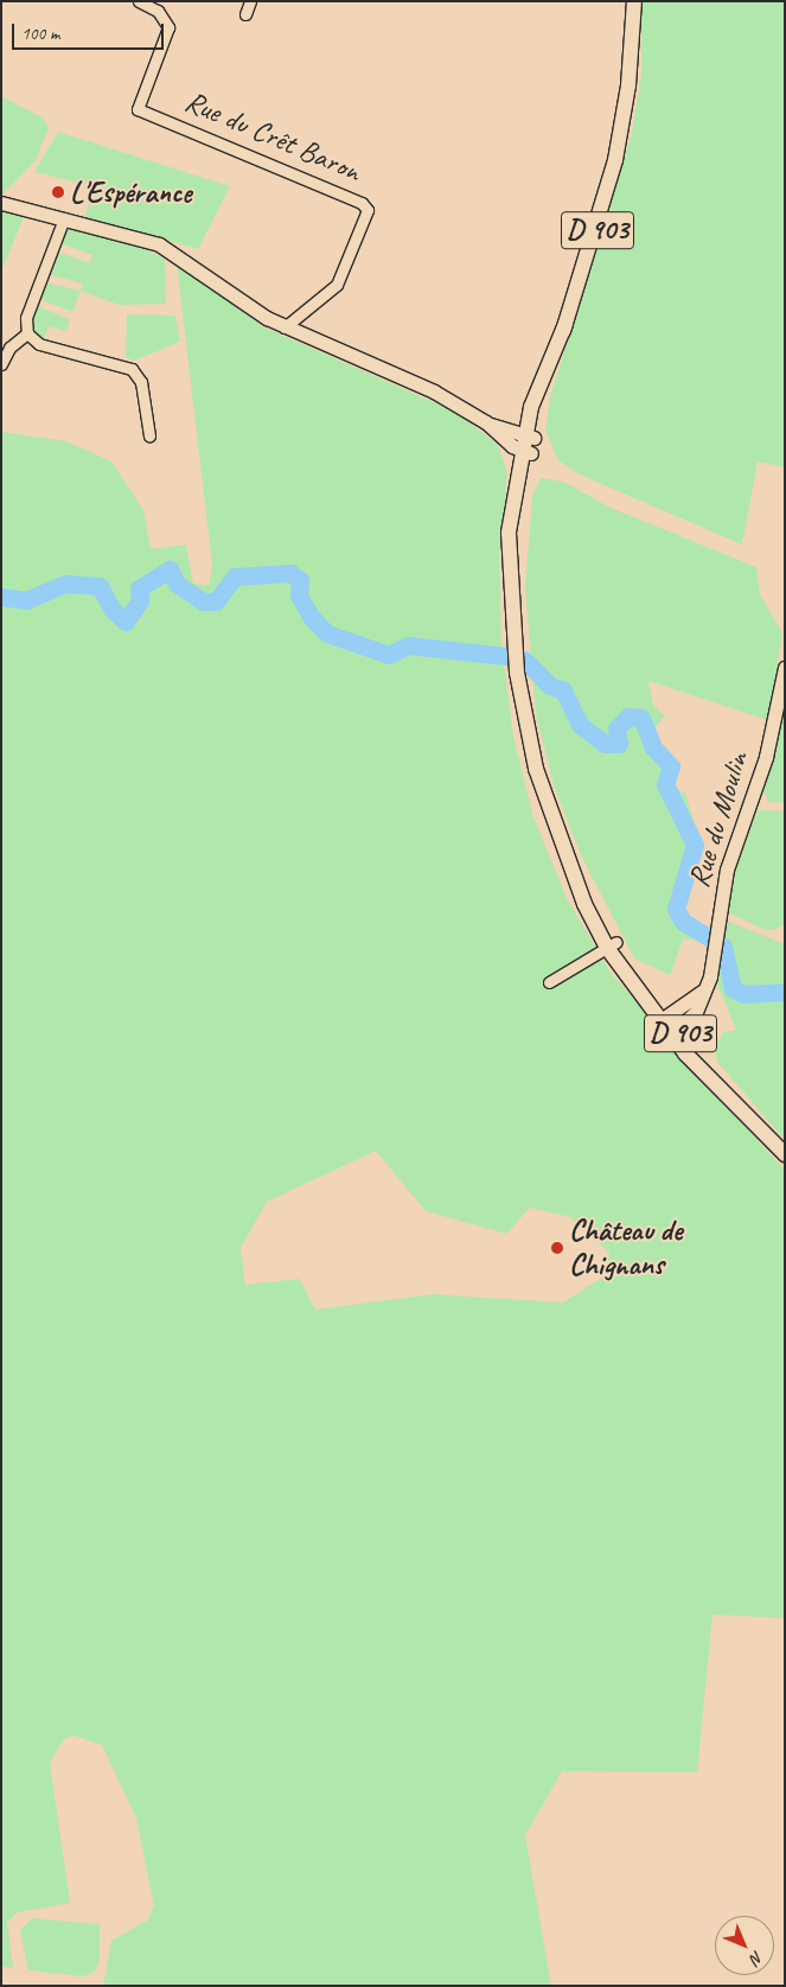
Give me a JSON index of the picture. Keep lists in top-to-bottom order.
{
  "streets": {
    "main road": ["D 903"],
    "street": ["Rue du Crêt Baron", "Rue du Moulin"]
  },
  "crossings": [
    ["D 903", "Rue du Moulin"]
  ],
  "places": ["L'Espérance", "Château de Chignans"],
  "scale_bar": "100 m",
  "north": "bottom right"
}
